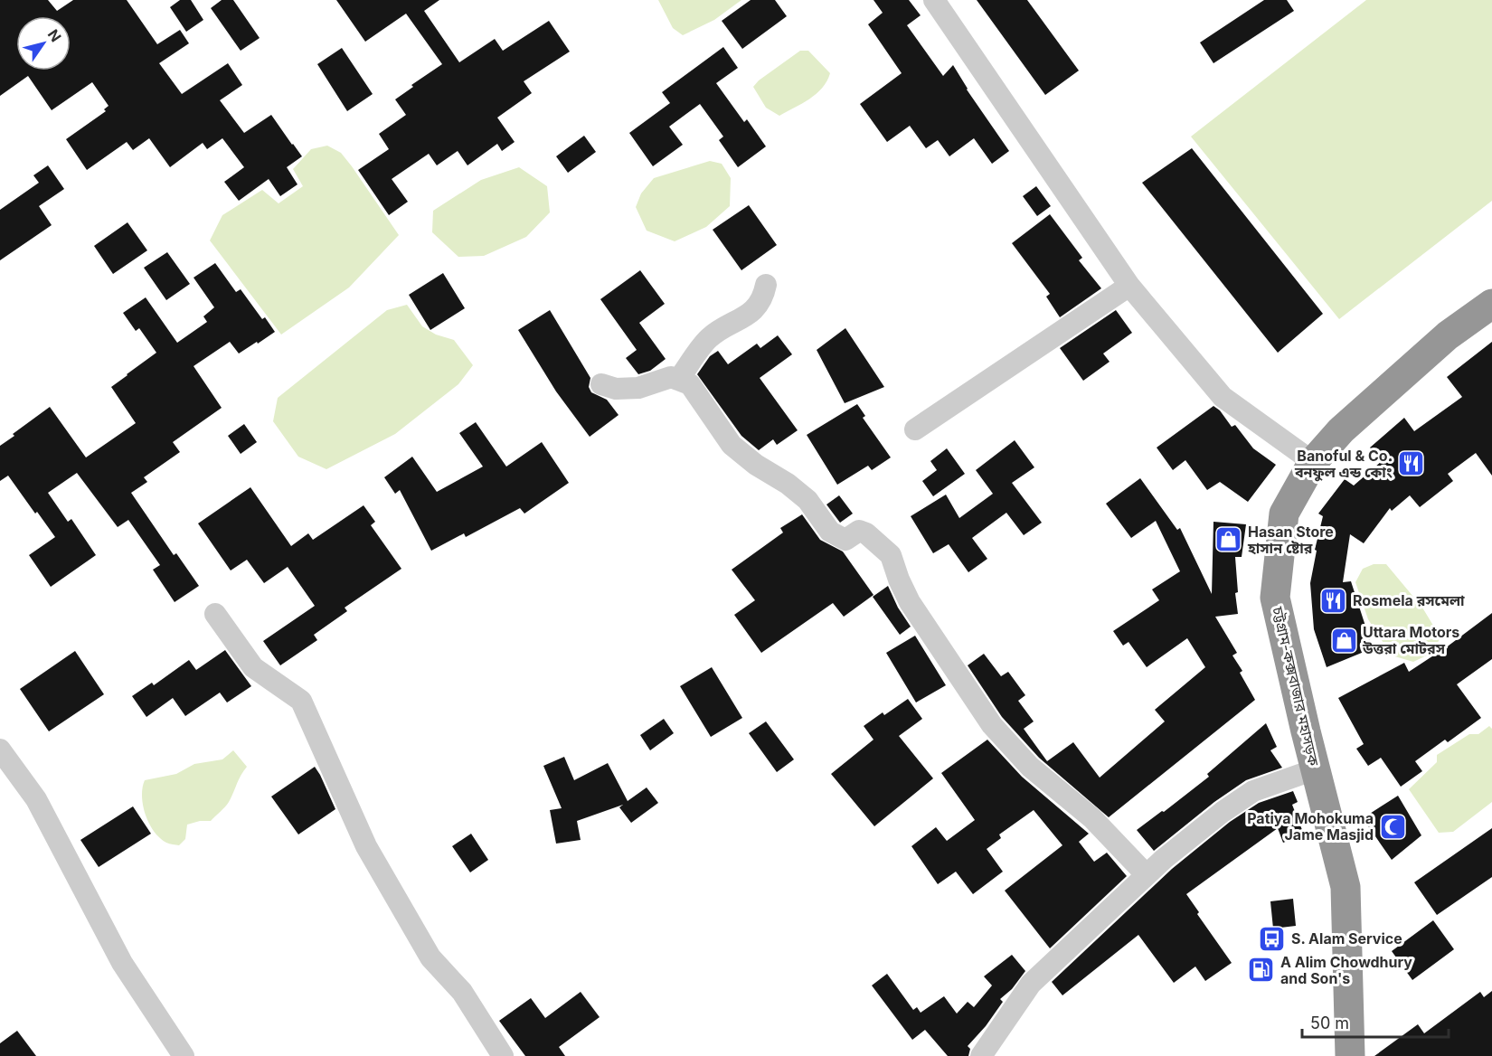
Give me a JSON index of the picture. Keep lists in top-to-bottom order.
{
  "streets": {
    "highway": ["চট্টগ্রাম-কক্সবাজার মহাসড়ক"]
  },
  "places": {
    "restaurant": ["Banoful & Co. বনফুল এন্ড কোং", "Rosmela রসমেলা"],
    "shop": ["Hasan Store হাসান ষ্টোর", "Uttara Motors উত্তরা মোটরস"],
    "mosque": ["Patiya Mohokuma Jame Masjid"],
    "bus stop": ["S. Alam Service"],
    "fuel station": ["A Alim Chowdhury and Son's"]
  },
  "scale_bar": "50 m",
  "north": "top right"
}
